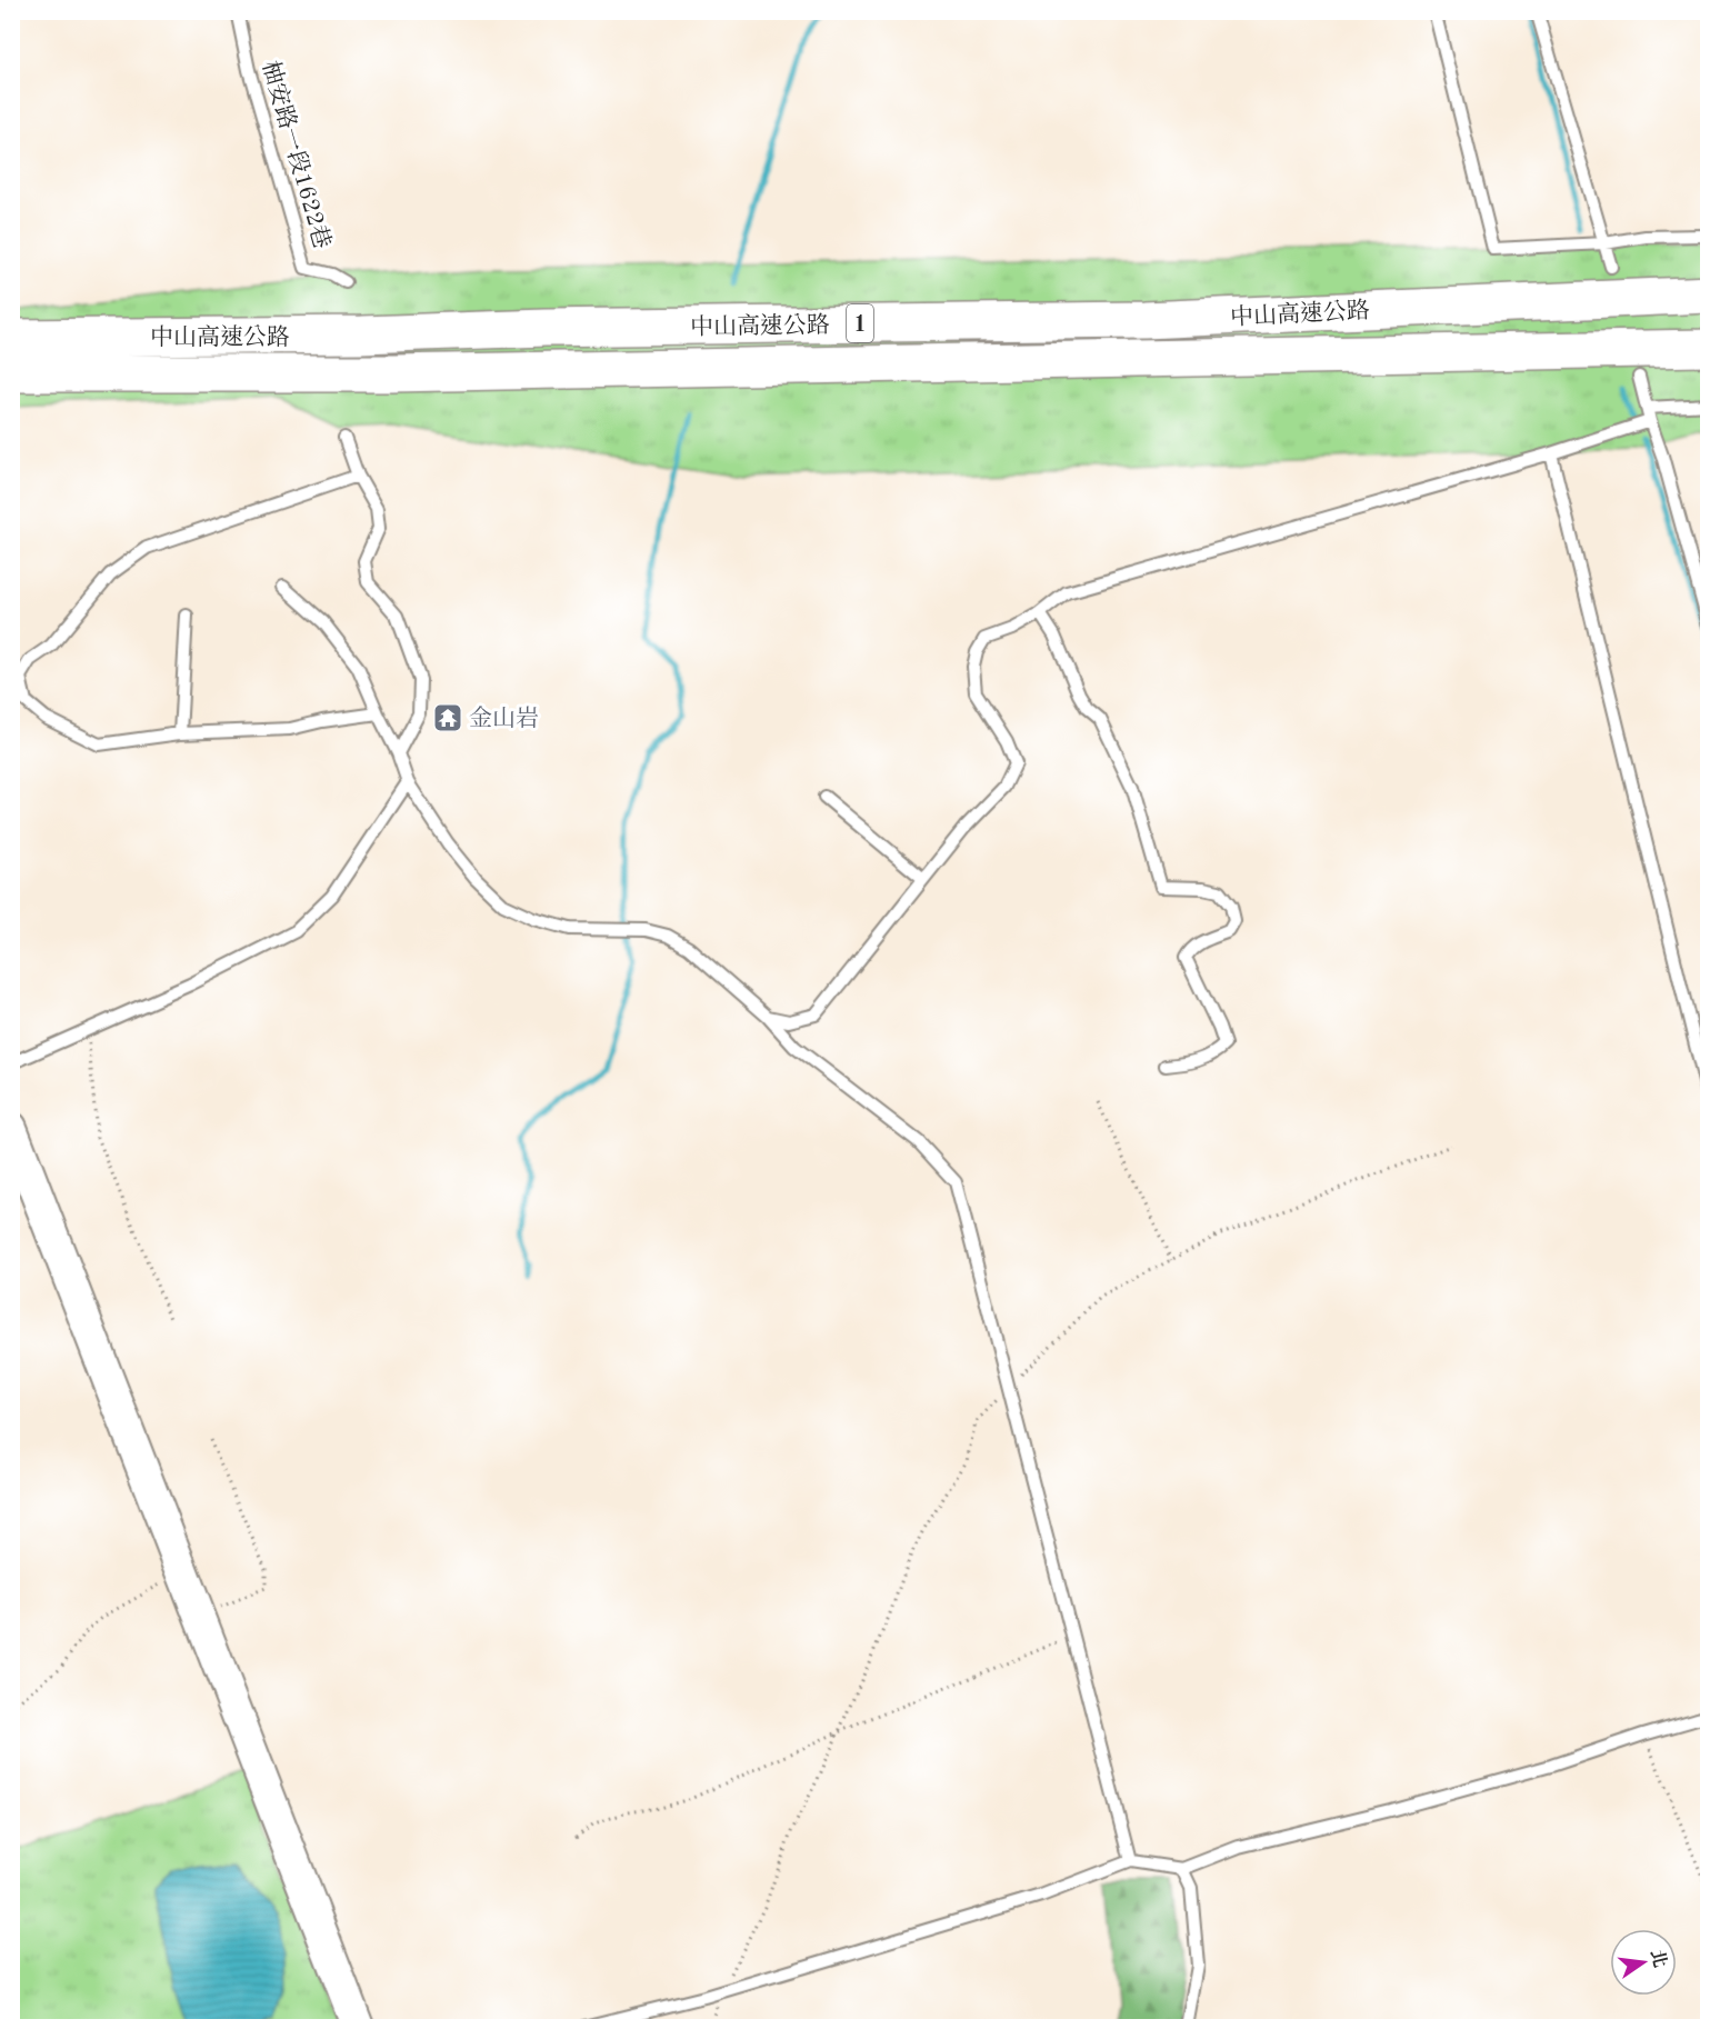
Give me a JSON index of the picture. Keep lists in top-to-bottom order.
{
  "streets": {
    "highway": ["中山高速公路", "1"],
    "lane": ["柚安路一段1622巷"]
  },
  "places": {
    "temple": ["金山岩"]
  },
  "north": "right"
}
